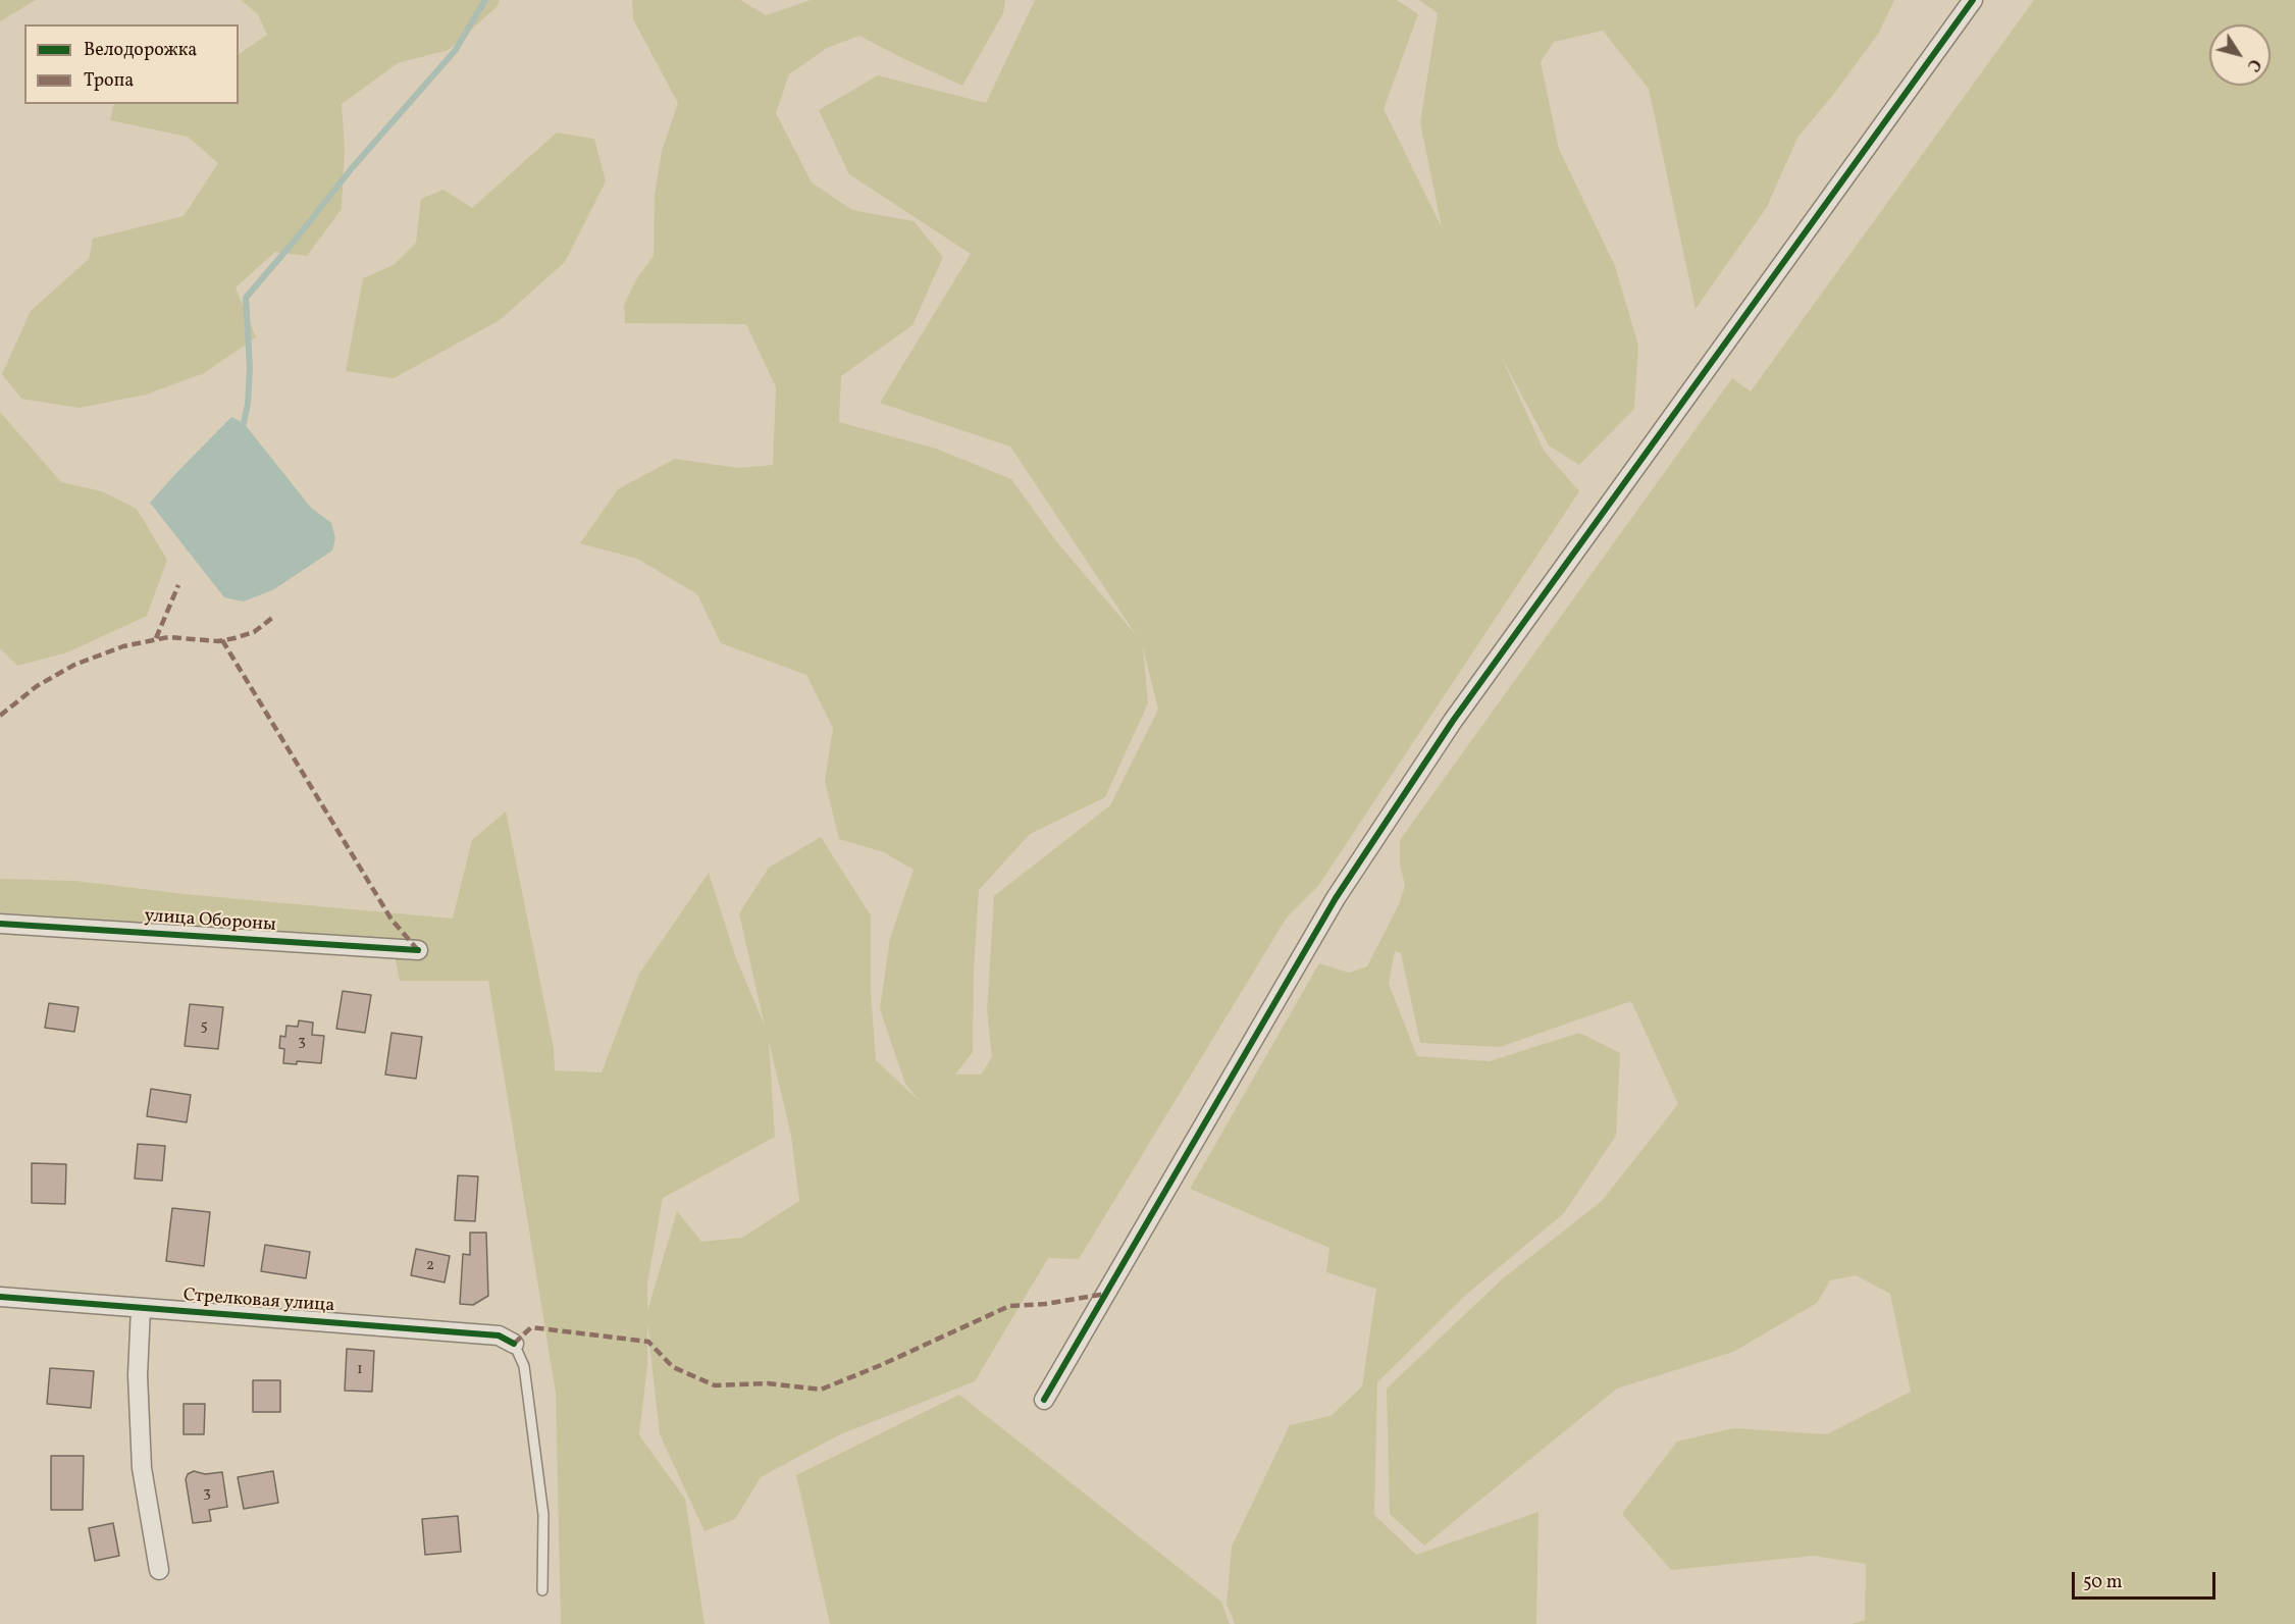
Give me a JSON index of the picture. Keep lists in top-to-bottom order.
{
  "streets": {
    "street": ["улица Обороны", "Стрелковая улица"]
  },
  "house_numbers": [
    "5",
    "3",
    "2",
    "1",
    "3"
  ],
  "legend": ["Велодорожка", "Тропа"],
  "scale_bar": "50 m",
  "north": "bottom right"
}
